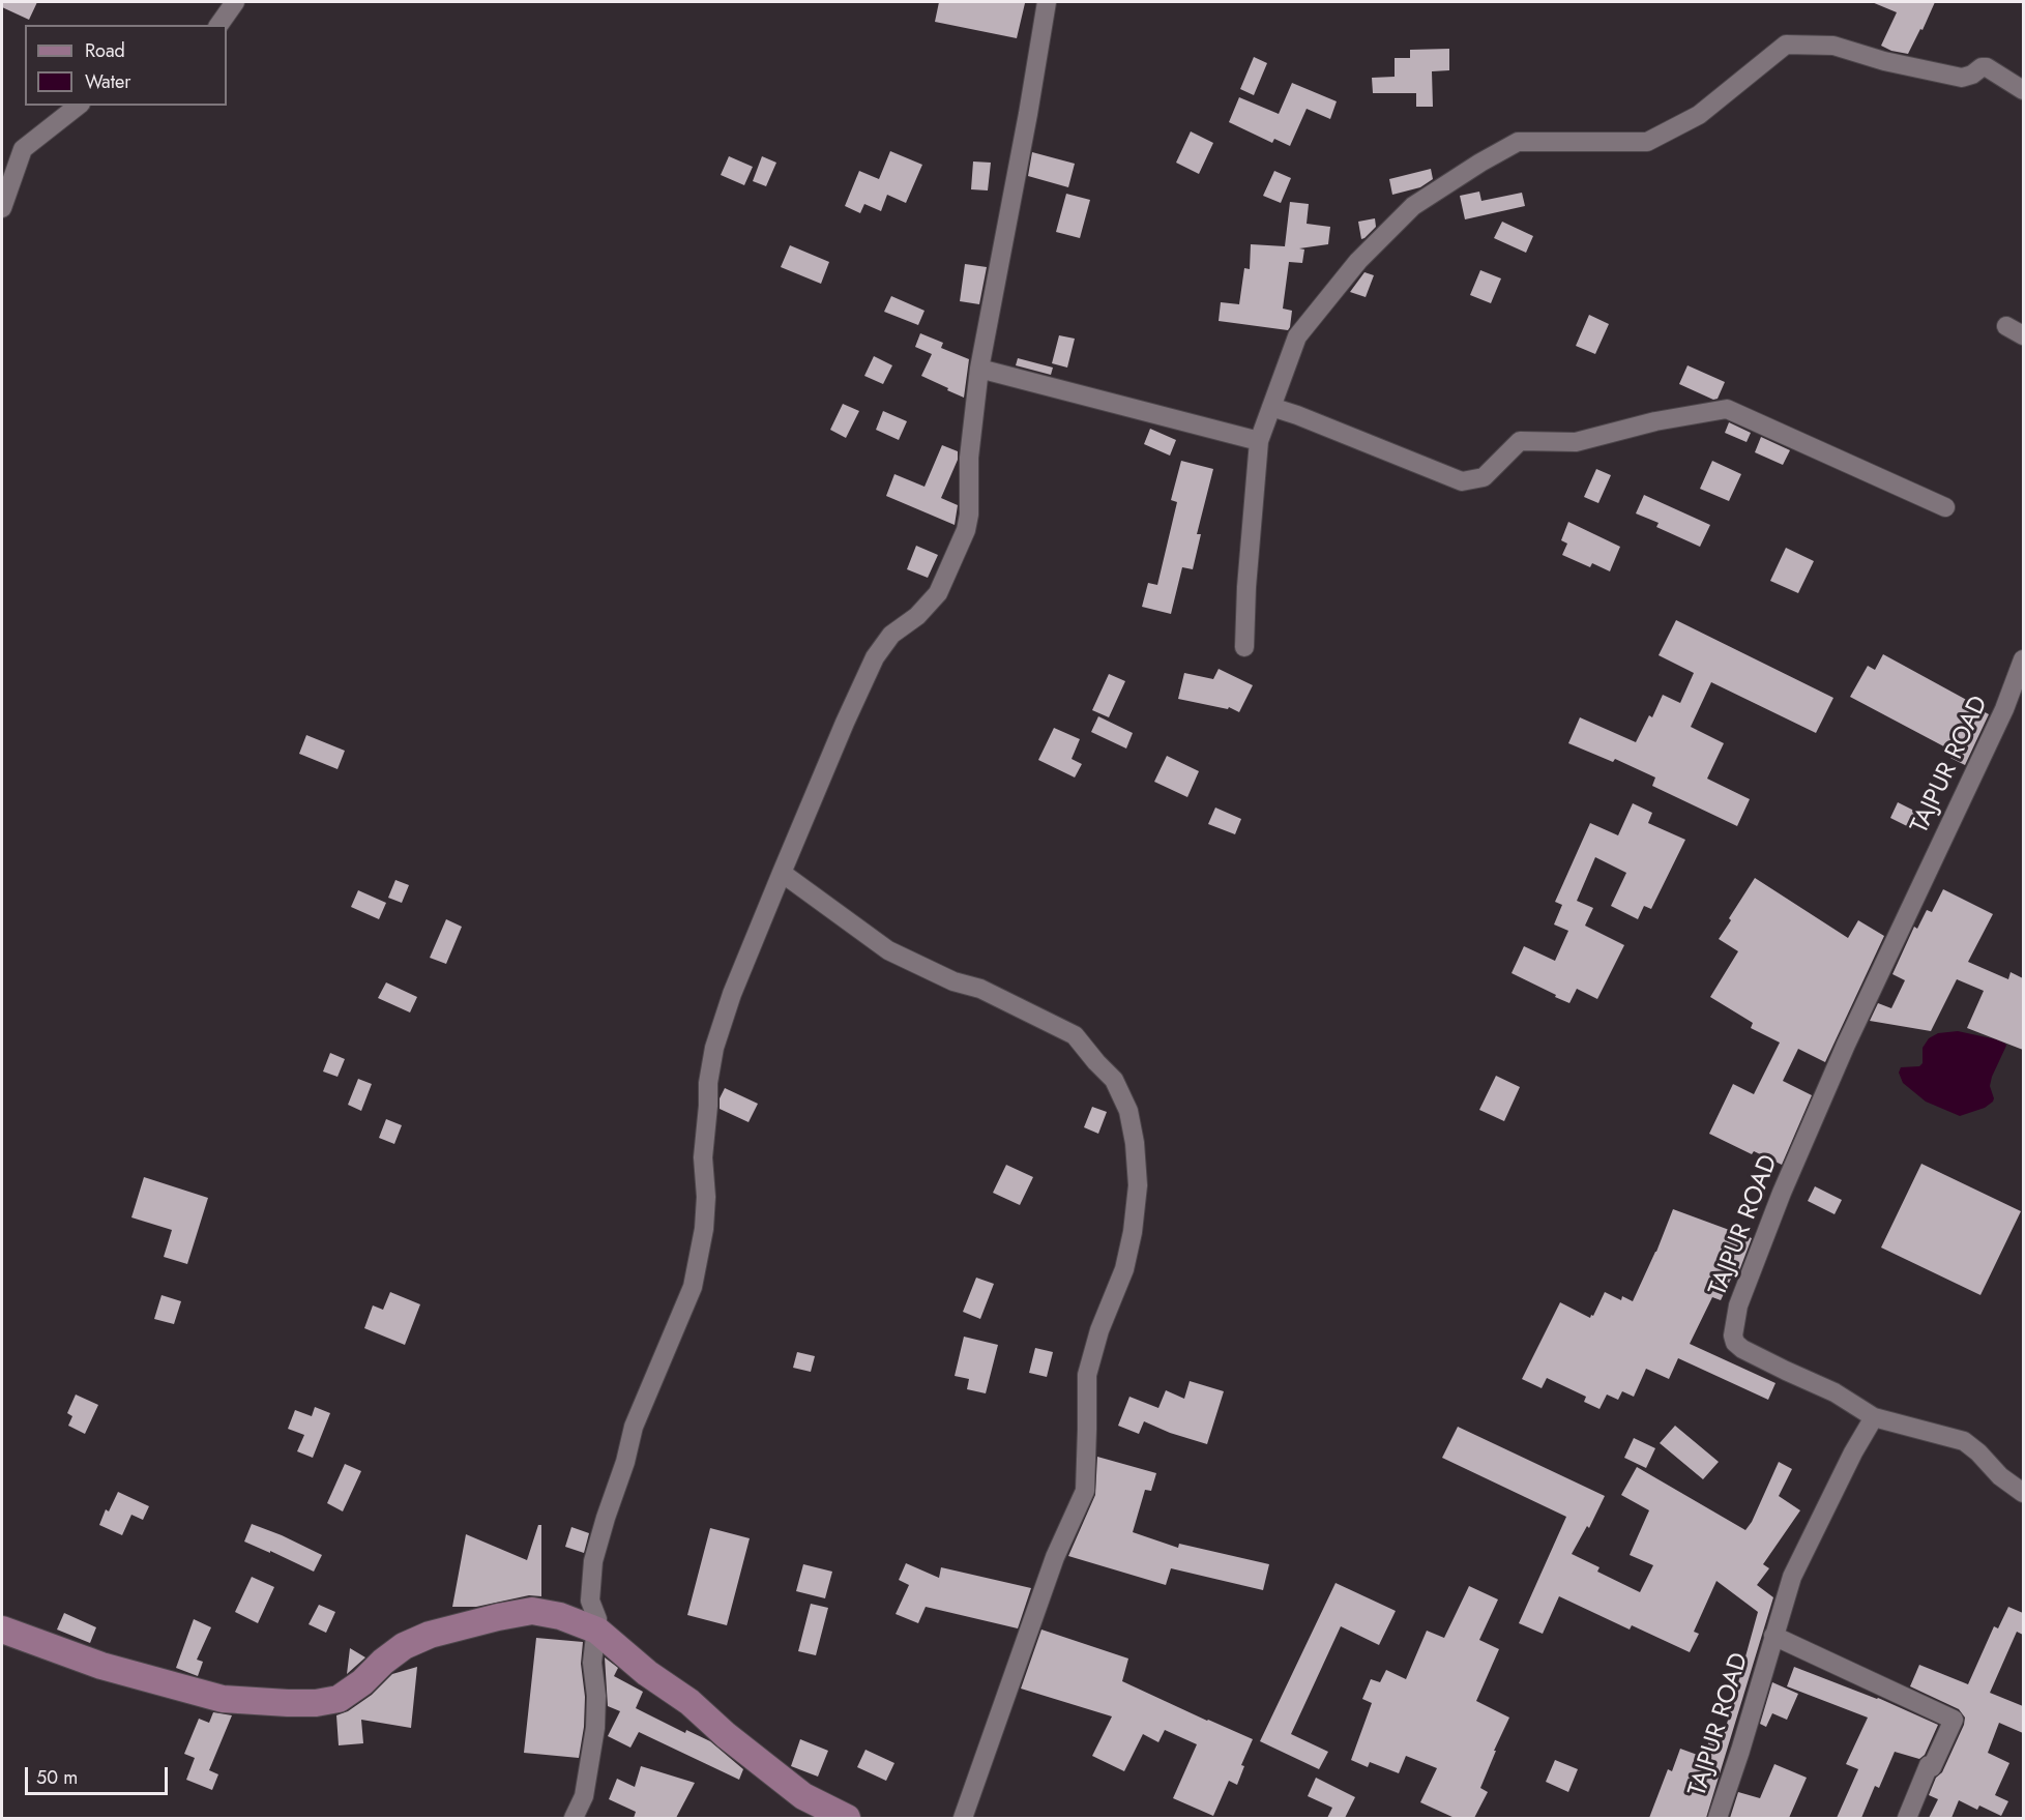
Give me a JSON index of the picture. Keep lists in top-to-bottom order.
{
  "streets": {
    "street": ["TAJPUR ROAD"]
  },
  "legend": ["Road", "Water"],
  "scale_bar": "50 m"
}
